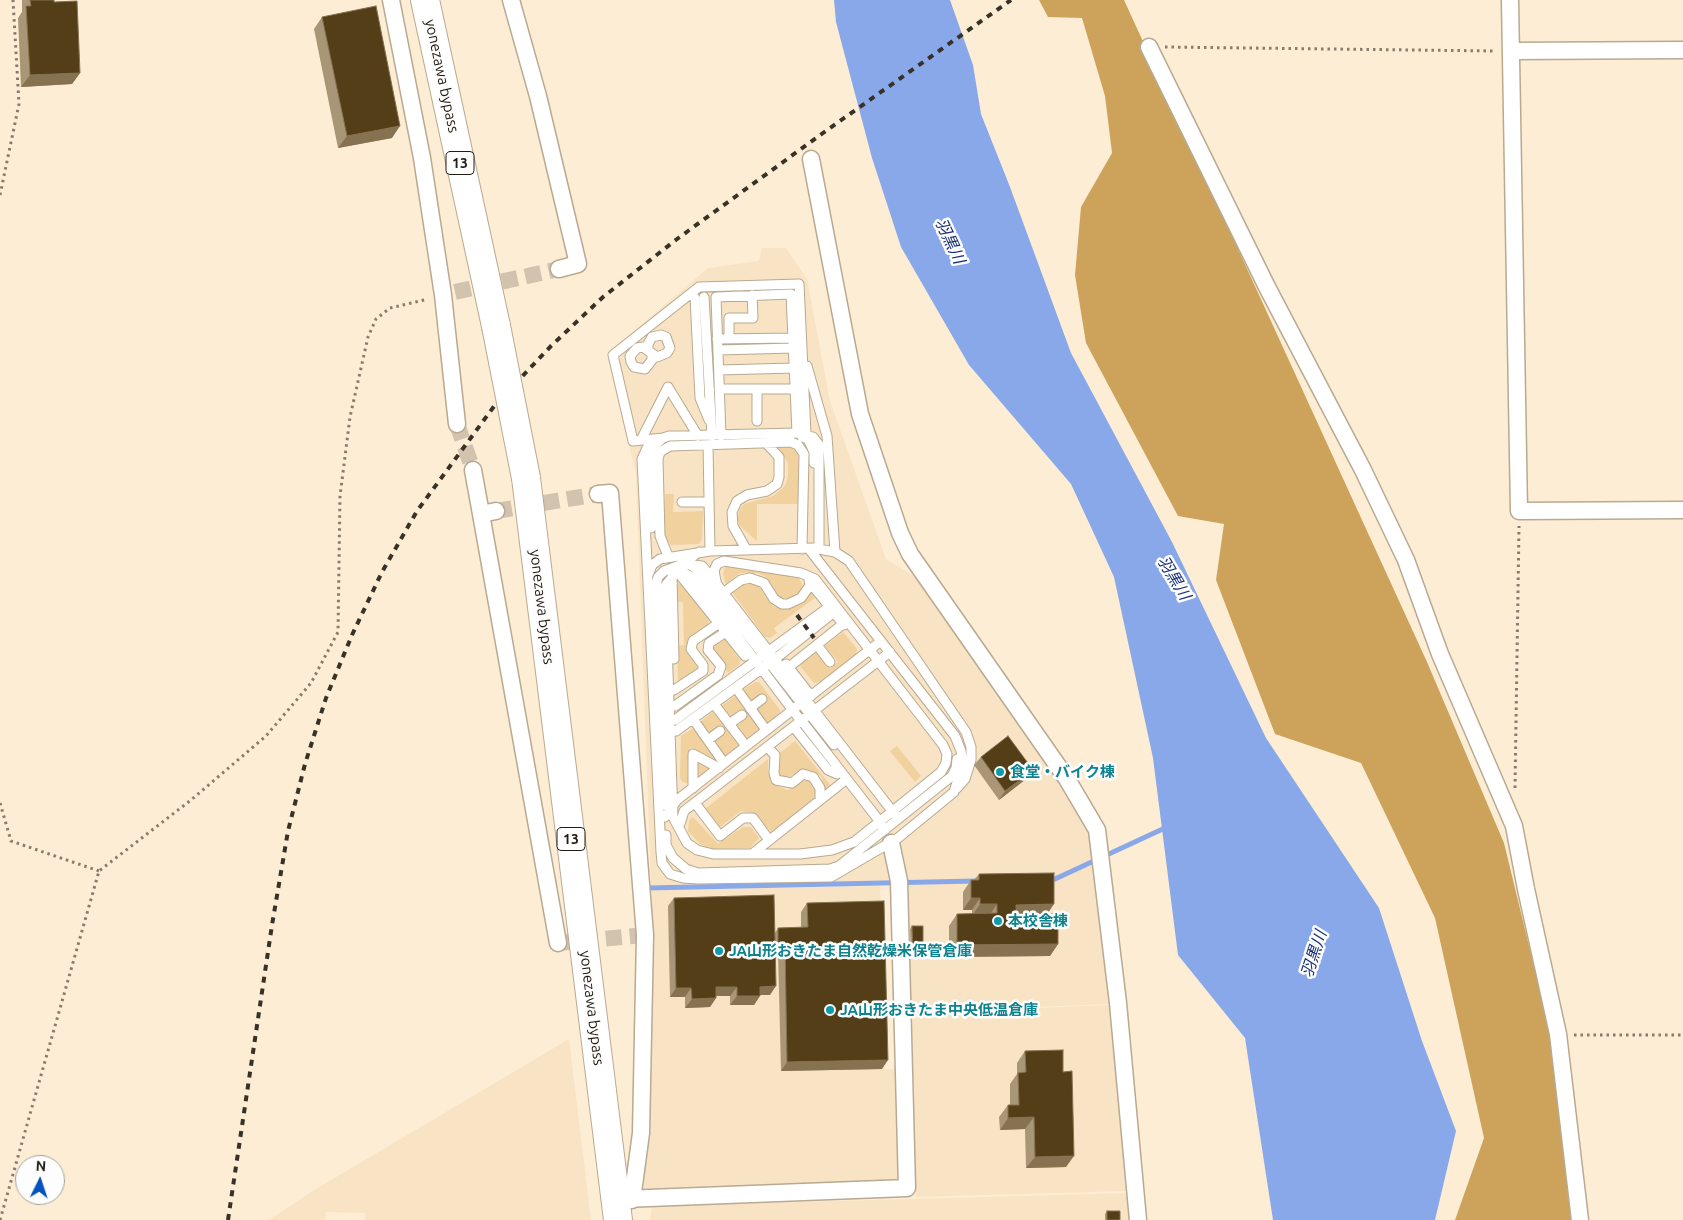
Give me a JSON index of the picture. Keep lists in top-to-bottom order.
{
  "streets": {
    "highway": ["yonezawa bypass", "13"]
  },
  "water": ["羽黒川"],
  "places": [
    "食堂・バイク棟",
    "本校舎棟",
    "JA山形おきたま自然乾燥米保管倉庫",
    "JA山形おきたま中央低温倉庫"
  ],
  "north": "top"
}
